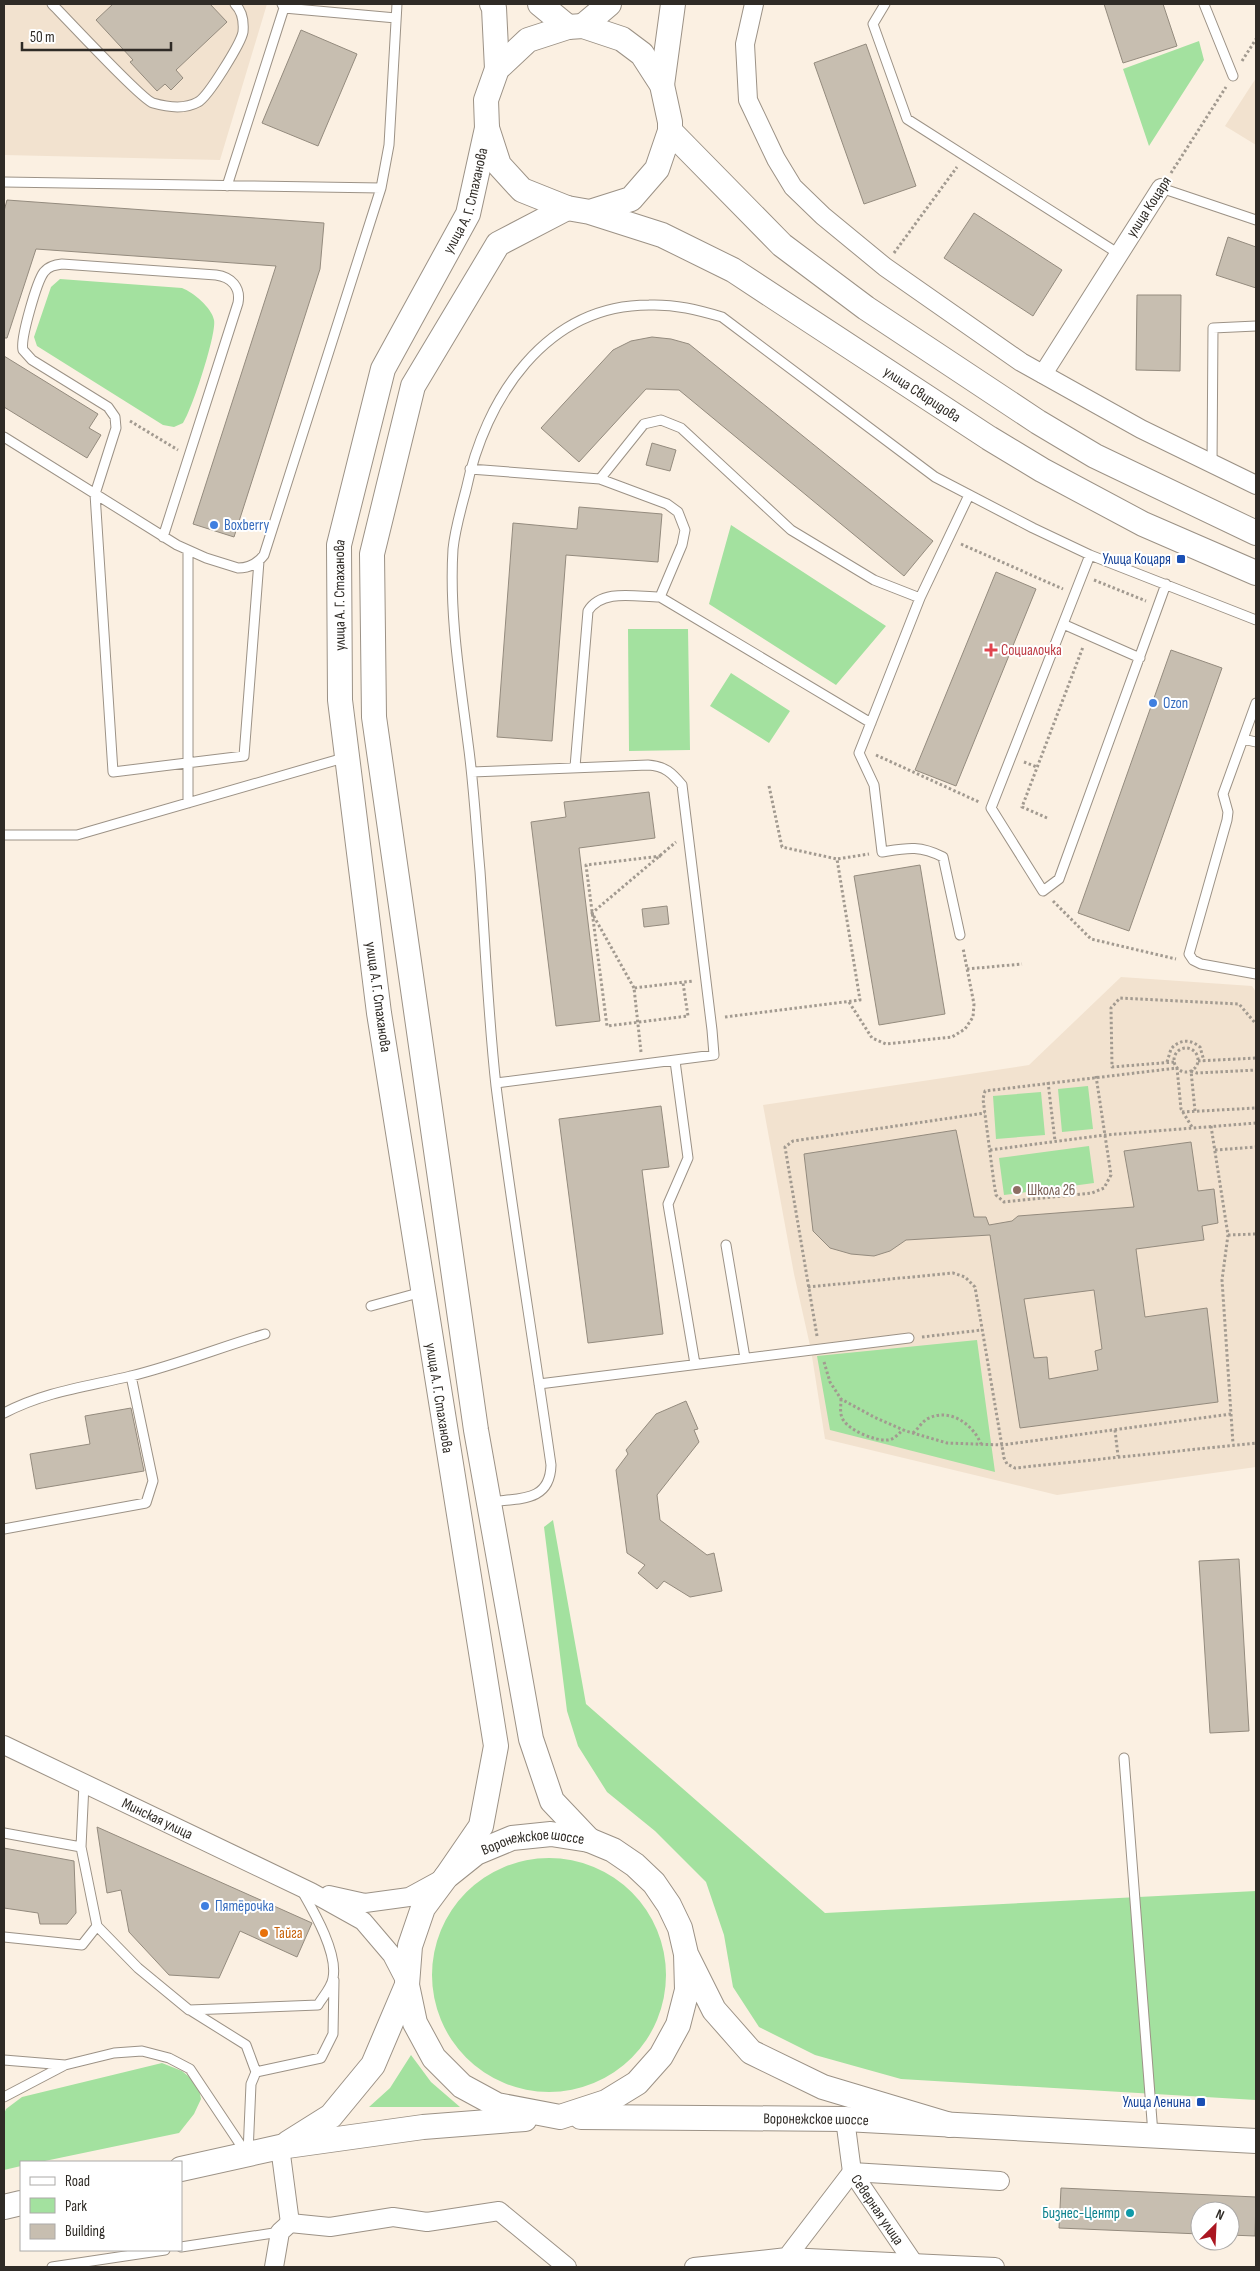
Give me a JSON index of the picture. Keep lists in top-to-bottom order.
{
  "streets": {
    "main road": ["улица А. Г. Стаханова", "улица Свиридова", "Воронежское шоссе"],
    "street": ["улица Коцаря", "Минская улица", "Северная улица"]
  },
  "crossings": [
    ["улица А. Г. Стаханова", "улица Свиридова"],
    ["улица А. Г. Стаханова", "Воронежское шоссе"],
    ["Воронежское шоссе", "Северная улица"]
  ],
  "places": {
    "other": [
      "Boxberry",
      "Ozon",
      "Школа 26",
      "Пятёрочка",
      "Тайга",
      "Бизнес-Центр"
    ],
    "transit": ["Улица Коцаря", "Улица Ленина"],
    "health": ["Социалочка"]
  },
  "legend": ["Road", "Park", "Building"],
  "scale_bar": "50 m",
  "north": "top right"
}
